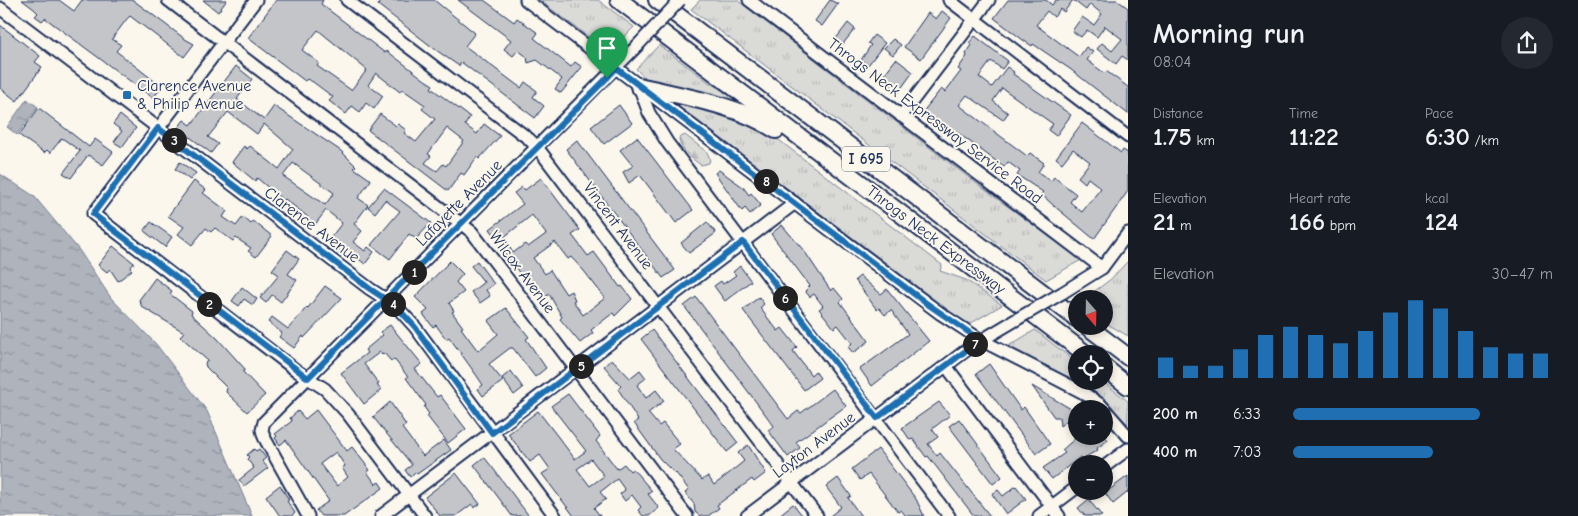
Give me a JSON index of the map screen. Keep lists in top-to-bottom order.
{
  "streets": {
    "highway": ["I 695", "Throgs Neck Expressway"],
    "street": [
      "Throgs Neck Expressway Service Road",
      "Lafayette Avenue",
      "Clarence Avenue",
      "Vincent Avenue",
      "Wilcox Avenue",
      "Layton Avenue"
    ]
  },
  "crossings": [
    ["Throgs Neck Expressway Service Road", "Layton Avenue"],
    ["Lafayette Avenue", "Clarence Avenue"],
    ["Lafayette Avenue", "Vincent Avenue"],
    ["Lafayette Avenue", "Wilcox Avenue"],
    ["Vincent Avenue", "Layton Avenue"]
  ],
  "places": {
    "transit": ["Clarence Avenue & Philip Avenue"]
  },
  "north": "bottom",
  "page": {
    "heading": ["Morning run", "08:04"],
    "stats": [
      ["Distance", "1.75 km"],
      ["Time", "11:22"],
      ["Pace", "6:30 /km"],
      ["Elevation", "21 m"],
      ["Heart rate", "166 bpm"],
      ["kcal", "124"]
    ],
    "pins": [
      "3",
      "8",
      "1",
      "6",
      "2",
      "4",
      "7",
      "5"
    ],
    "chart": ["Elevation", "30–47 m"],
    "map_buttons": ["+", "−"],
    "list": [
      {
        "name": "200 m",
        "note": "6:33"
      },
      {
        "name": "400 m",
        "note": "7:03"
      }
    ]
  }
}
